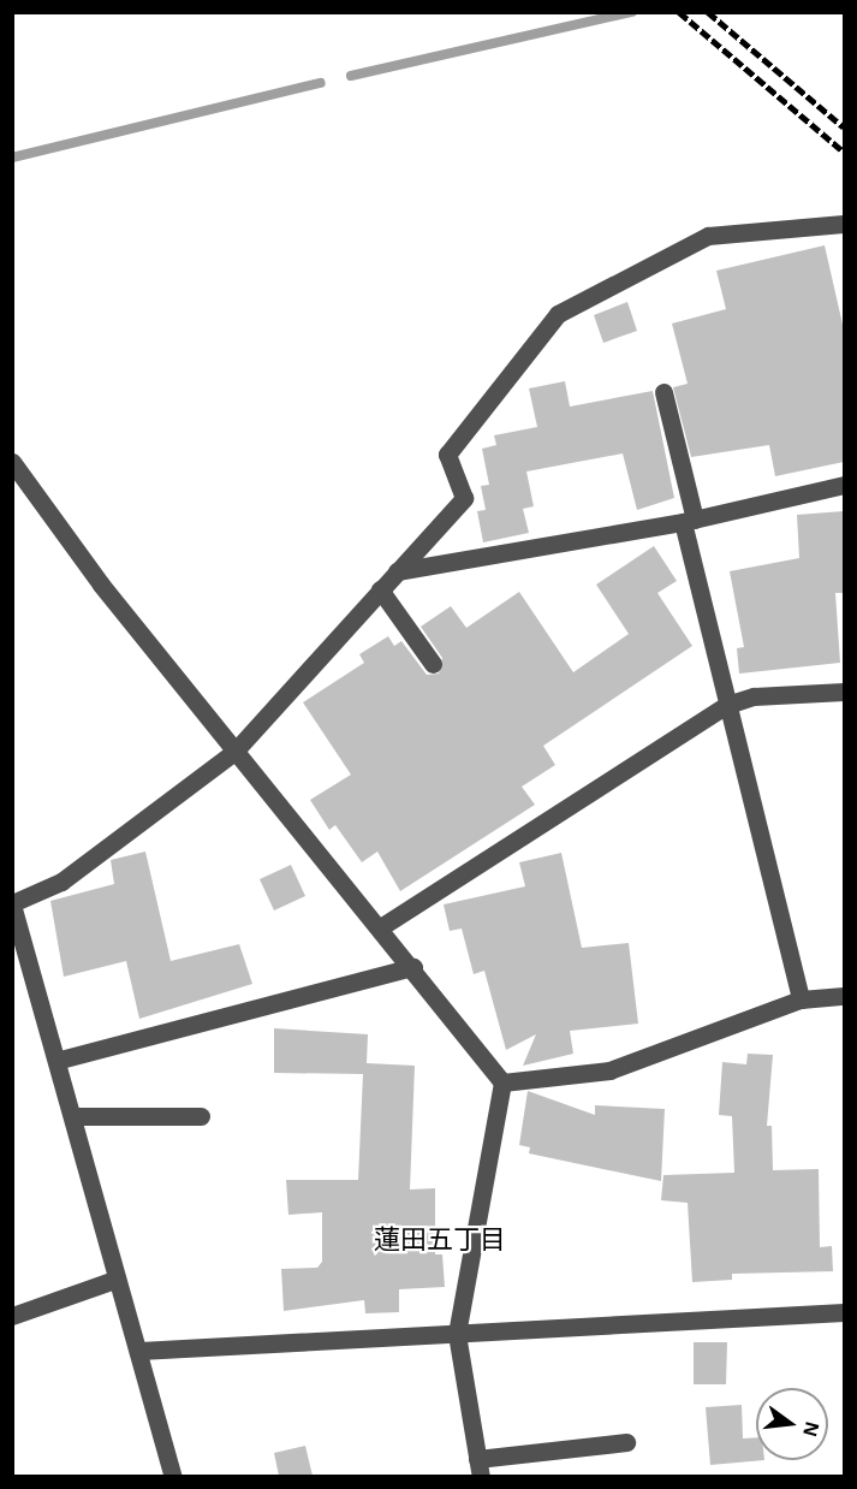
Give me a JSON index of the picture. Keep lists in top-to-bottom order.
{
  "districts": ["蓮田五丁目"],
  "north": "right"
}
